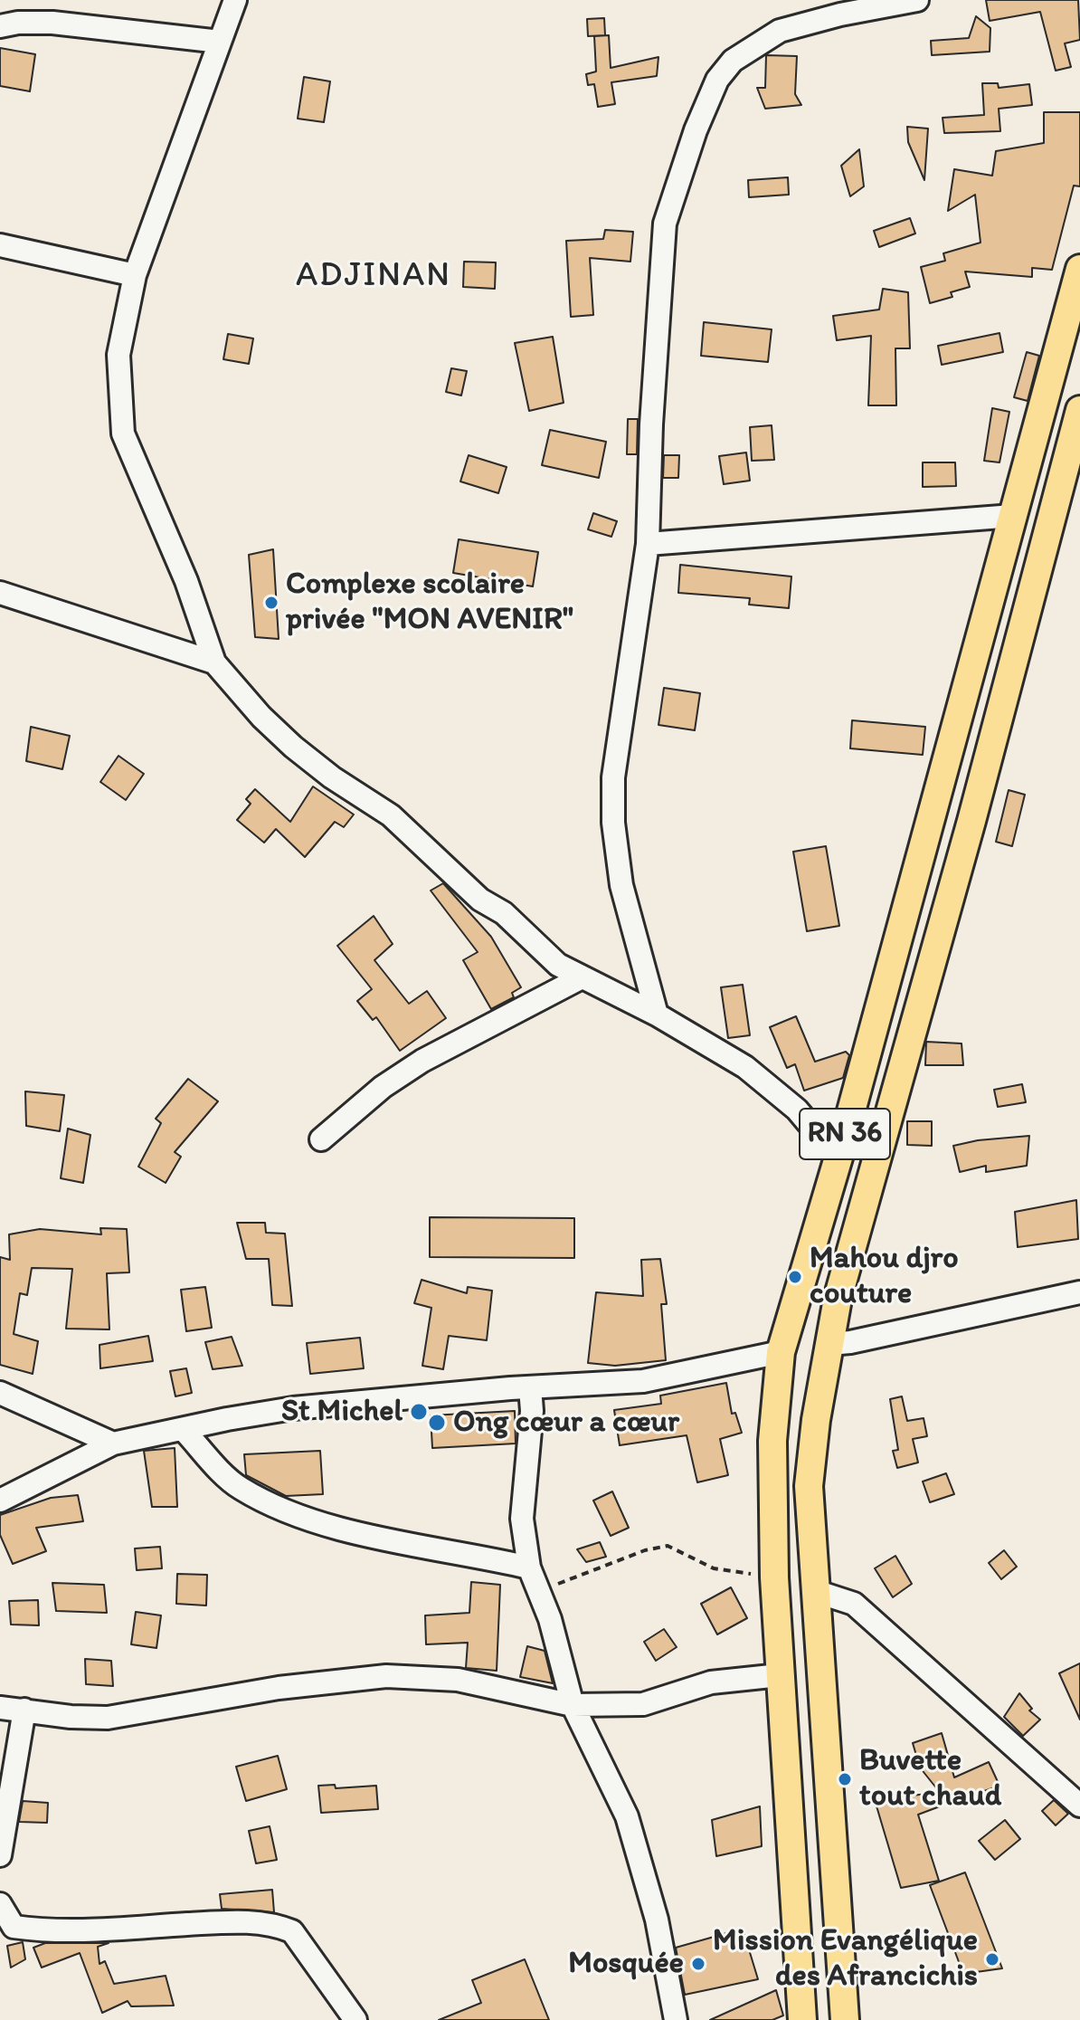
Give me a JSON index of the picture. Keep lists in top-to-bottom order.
{
  "streets": {
    "main road": ["RN 36"]
  },
  "districts": ["ADJINAN"],
  "places": [
    "Complexe scolaire privée \"MON AVENIR\"",
    "Mahou djro couture",
    "St Michel",
    "Ong cœur a cœur",
    "Buvette tout chaud",
    "Mission Evangélique des Afrancichis",
    "Mosquée"
  ]
}
